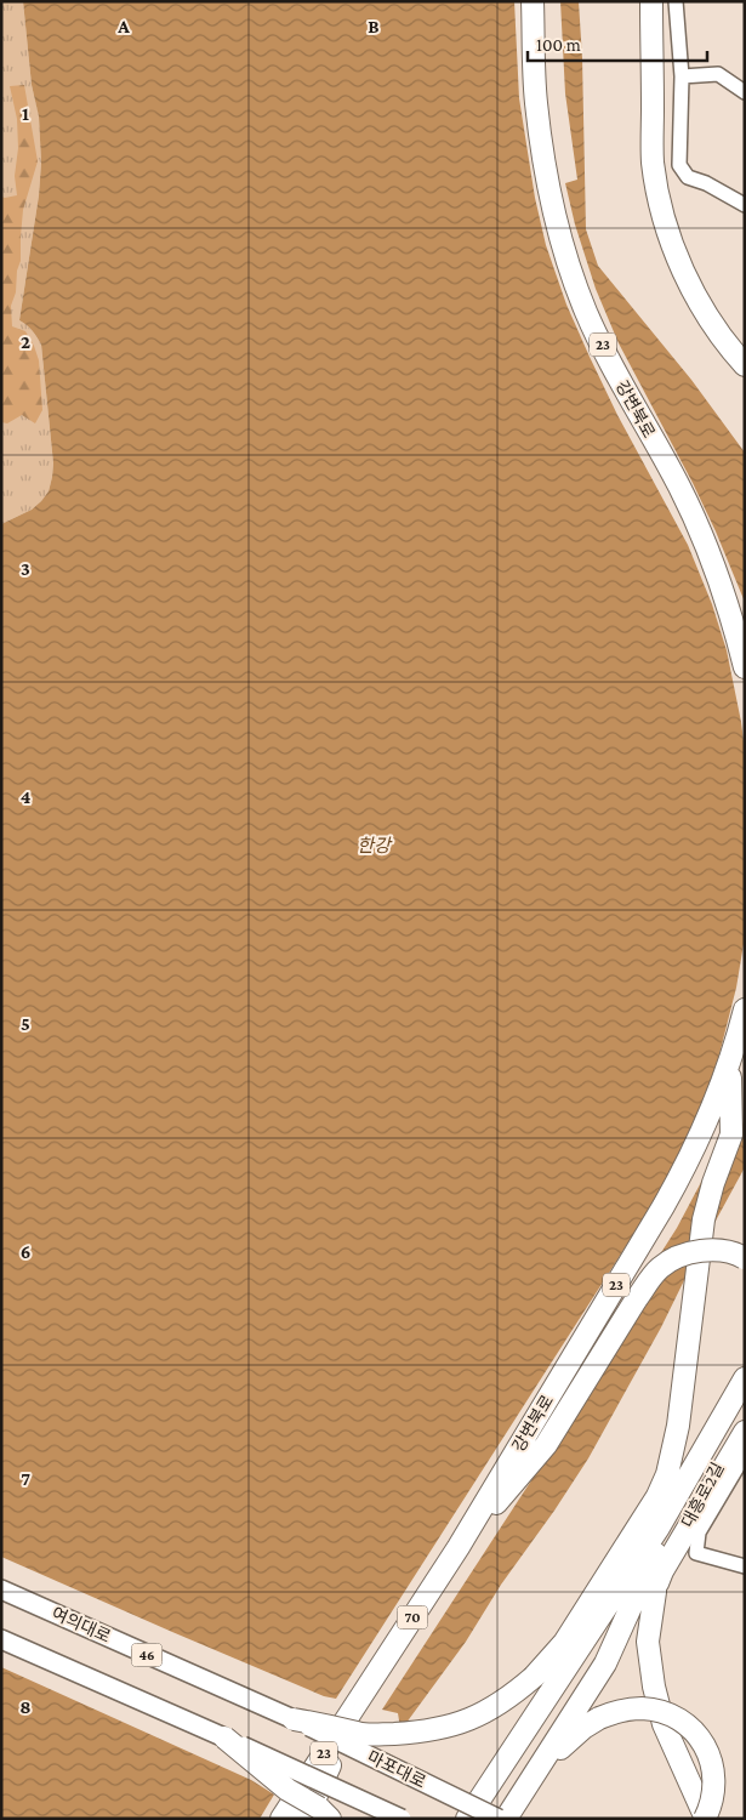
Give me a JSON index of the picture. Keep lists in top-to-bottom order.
{
  "streets": {
    "highway": ["23", "강변북로", "70"],
    "main road": ["여의대로", "46", "마포대로"],
    "street": ["대흥로2길"]
  },
  "crossings": [
    ["여의대로", "마포대로"]
  ],
  "water": ["한강"],
  "scale_bar": "100 m",
  "grid": {
    "columns": ["A", "B"],
    "rows": [
      "1",
      "2",
      "3",
      "4",
      "5",
      "6",
      "7",
      "8"
    ]
  }
}
